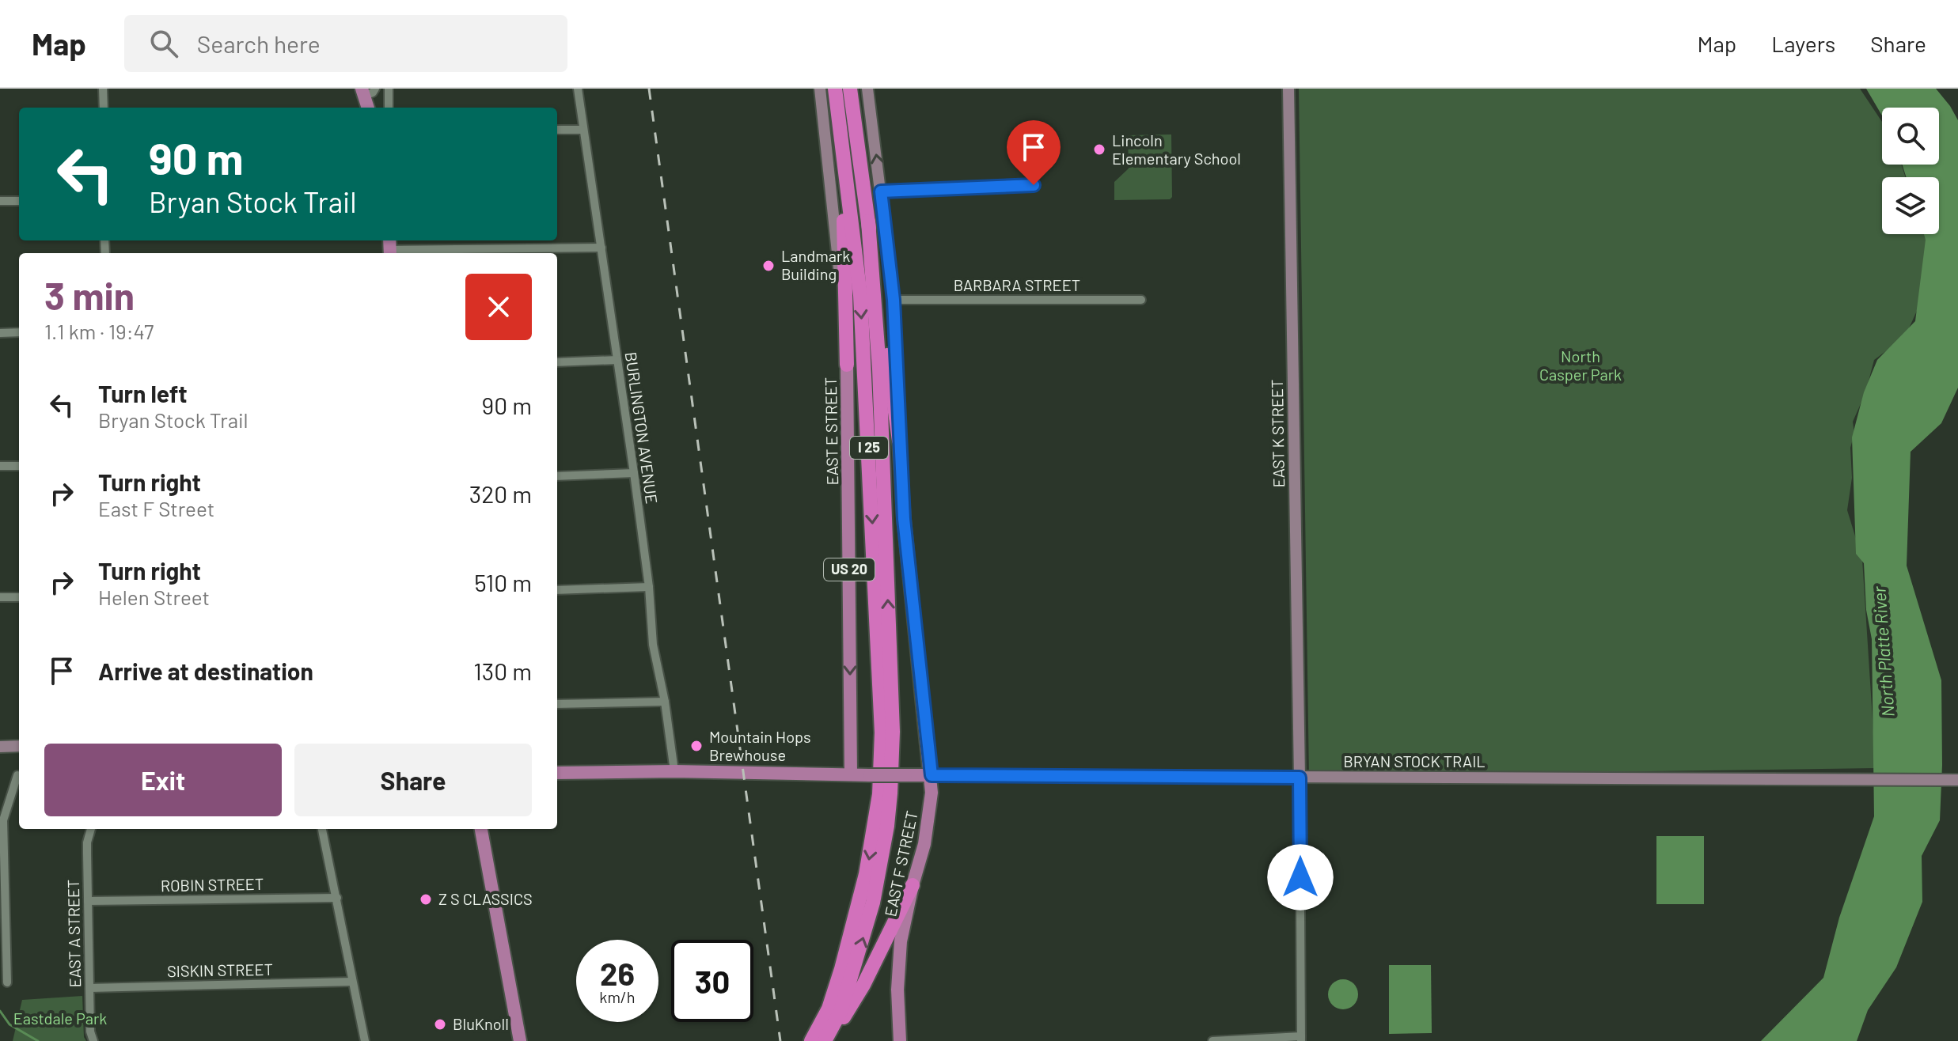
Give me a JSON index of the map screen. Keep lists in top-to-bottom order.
{
  "streets": {
    "highway": ["I 25", "US 20"],
    "main road": [
      "EAST E STREET",
      "EAST K STREET",
      "BRYAN STOCK TRAIL",
      "EAST F STREET"
    ],
    "street": [
      "BARBARA STREET",
      "BURLINGTON AVENUE",
      "ROBIN STREET",
      "EAST A STREET",
      "SISKIN STREET"
    ]
  },
  "crossings": [
    ["BARBARA STREET", "EAST F STREET"],
    ["BURLINGTON AVENUE", "BRYAN STOCK TRAIL"],
    ["EAST E STREET", "US 20"],
    ["EAST E STREET", "BRYAN STOCK TRAIL"],
    ["EAST K STREET", "BRYAN STOCK TRAIL"],
    ["I 25", "US 20"],
    ["BRYAN STOCK TRAIL", "EAST F STREET"],
    ["ROBIN STREET", "EAST A STREET"],
    ["EAST A STREET", "SISKIN STREET"]
  ],
  "one_way": ["EAST E STREET"],
  "water": ["North Platte River"],
  "parks": ["North Casper Park", "Eastdale Park"],
  "places": [
    "Lincoln Elementary School",
    "Landmark Building",
    "Mountain Hops Brewhouse",
    "Z S CLASSICS",
    "BluKnoll"
  ],
  "page": {
    "header": "Map",
    "search": "Search here",
    "nav": ["Map", "Layers", "Share"],
    "turn": ["90 m", "Bryan Stock Trail"],
    "heading": ["3 min", "1.1 km · 19:47"],
    "list": [
      {
        "name": "Turn left",
        "note": "Bryan Stock Trail",
        "value": "90 m"
      },
      {
        "name": "Turn right",
        "note": "East F Street",
        "value": "320 m"
      },
      {
        "name": "Turn right",
        "note": "Helen Street",
        "value": "510 m"
      },
      {
        "name": "Arrive at destination",
        "value": "130 m"
      }
    ],
    "buttons": ["Exit", "Share"],
    "speed": "26 km/h",
    "limit": "30"
  }
}
